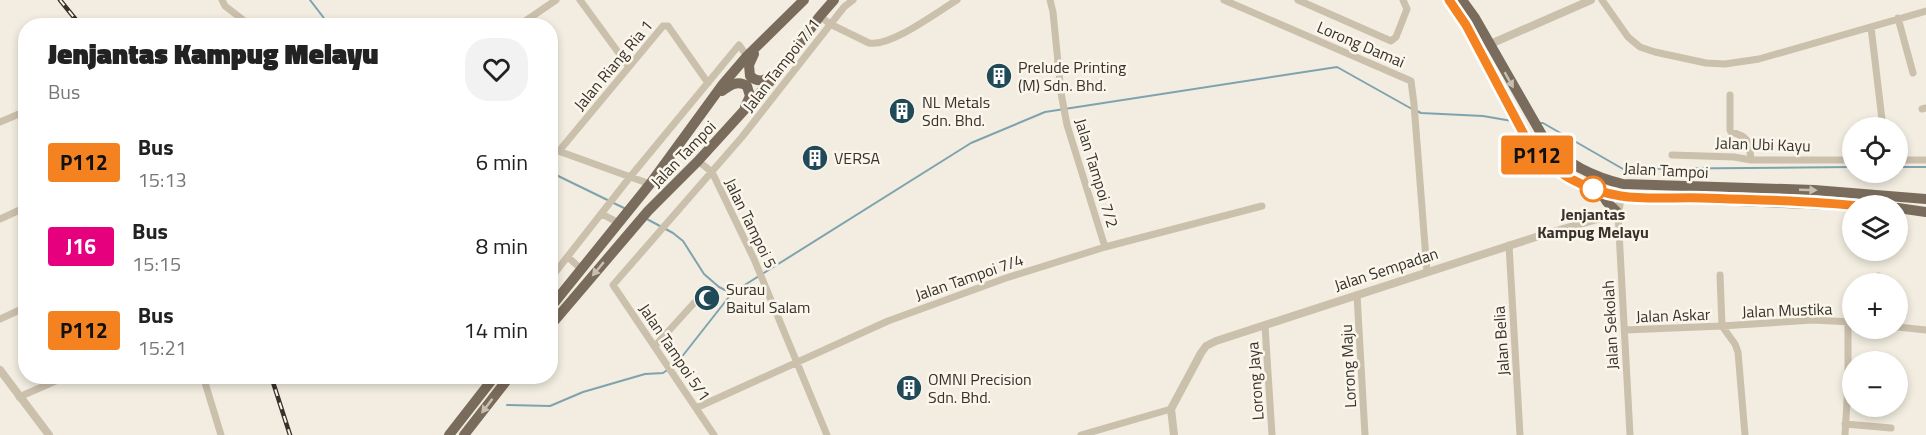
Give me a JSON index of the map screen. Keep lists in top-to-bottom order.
{
  "streets": {
    "main road": ["Jalan Tampoi"],
    "street": [
      "Lorong Damai",
      "Jalan Riang Ria 1",
      "Jalan Tampoi 7/1",
      "Jalan Ubi Kayu",
      "Jalan Tampoi 7/2",
      "Jalan Tampoi 5",
      "Jalan Sempadan",
      "Jalan Tampoi 7/4",
      "Jalan Mustika",
      "Jalan Askar",
      "Jalan Sekolah",
      "Jalan Belia",
      "Jalan Tampoi 5/1",
      "Lorong Maju",
      "Lorong Jaya"
    ]
  },
  "crossings": [
    ["Lorong Damai", "Jalan Sempadan"],
    ["Jalan Tampoi 7/1", "Jalan Tampoi 5"],
    ["Jalan Tampoi 7/1", "Jalan Tampoi 5/1"],
    ["Jalan Tampoi", "Jalan Tampoi 5"],
    ["Jalan Tampoi 7/2", "Jalan Tampoi 7/4"],
    ["Jalan Tampoi 5", "Jalan Tampoi 7/4"],
    ["Jalan Sempadan", "Jalan Sekolah"],
    ["Jalan Sempadan", "Jalan Belia"],
    ["Jalan Sempadan", "Lorong Maju"],
    ["Jalan Sempadan", "Lorong Jaya"],
    ["Jalan Tampoi 7/4", "Jalan Tampoi 5/1"],
    ["Jalan Mustika", "Jalan Askar"],
    ["Jalan Askar", "Jalan Sekolah"]
  ],
  "places": {
    "building": [
      "Prelude Printing (M) Sdn. Bhd.",
      "NL Metals Sdn. Bhd.",
      "VERSA",
      "OMNI Precision Sdn. Bhd."
    ],
    "other": ["Jenjantas Kampug Melayu"],
    "mosque": ["Surau Baitul Salam"]
  },
  "lines": ["bus line P112"],
  "page": {
    "on_map": "P112",
    "heading": ["Jenjantas Kampug Melayu", "Bus"],
    "map_buttons": ["+", "−"],
    "list": [
      {
        "mark": "P112",
        "name": "Bus",
        "note": "15:13",
        "value": "6 min"
      },
      {
        "mark": "J16",
        "name": "Bus",
        "note": "15:15",
        "value": "8 min"
      },
      {
        "mark": "P112",
        "name": "Bus",
        "note": "15:21",
        "value": "14 min"
      }
    ]
  }
}
